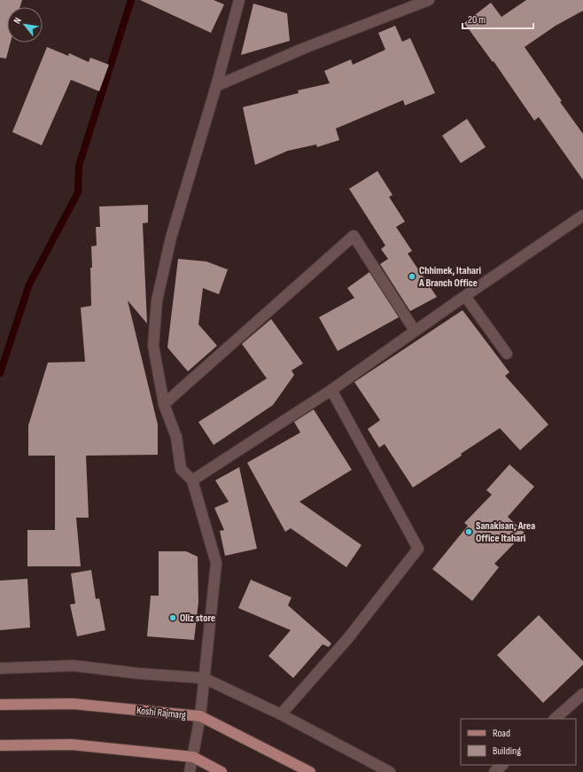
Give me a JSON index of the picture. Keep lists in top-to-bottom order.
{
  "streets": {
    "main road": ["Koshi Rajmarg"]
  },
  "places": ["Chhimek, Itahari A Branch Office", "Sanakisan, Area Office Itahari", "Oliz store"],
  "legend": ["Road", "Building"],
  "scale_bar": "20 m",
  "north": "top left"
}
